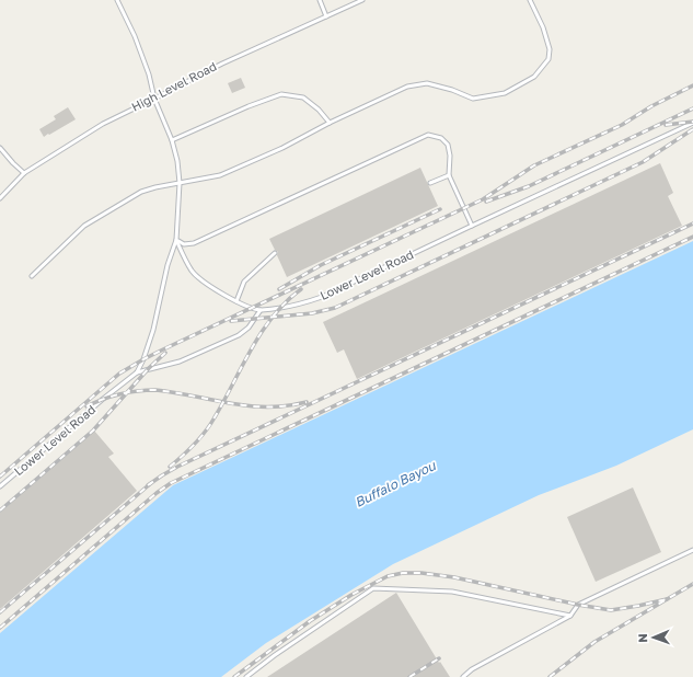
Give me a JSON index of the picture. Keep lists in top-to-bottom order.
{
  "streets": {
    "lane": ["High Level Road", "Lower Level Road"]
  },
  "water": ["Buffalo Bayou"],
  "north": "left"
}
